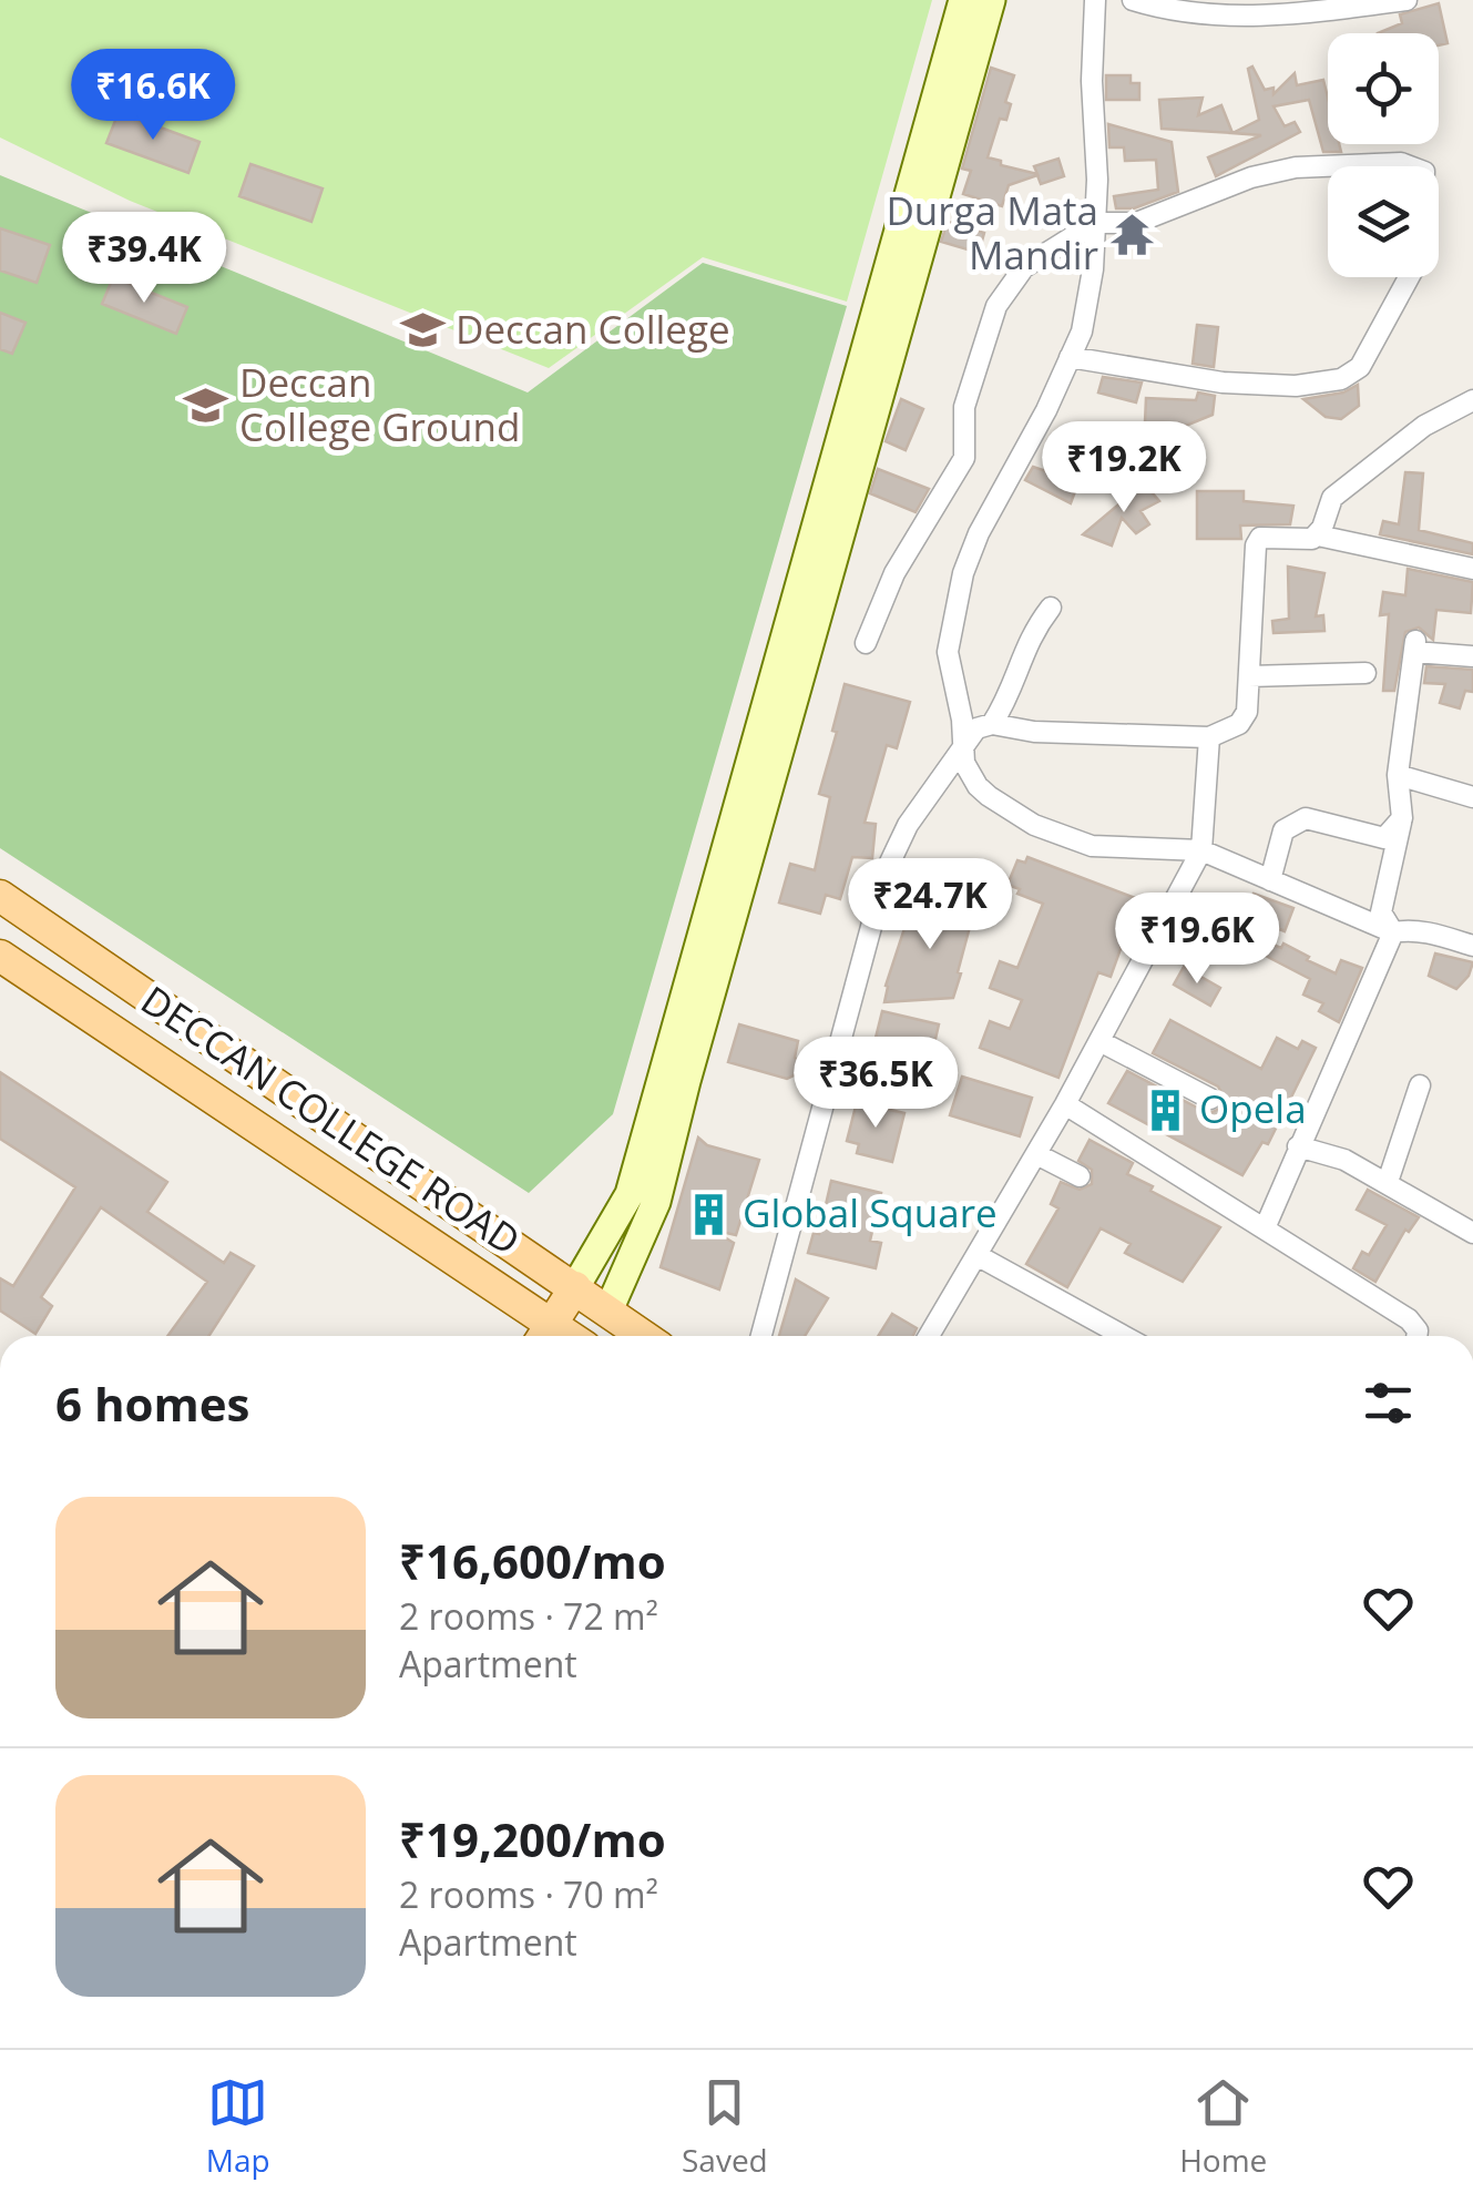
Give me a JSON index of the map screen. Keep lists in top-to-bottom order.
{
  "streets": {
    "main road": ["DECCAN COLLEGE ROAD"]
  },
  "places": {
    "temple": ["Durga Mata Mandir"],
    "school or university": ["Deccan College", "Deccan College Ground"],
    "building": ["Opela", "Global Square"]
  },
  "page": {
    "price": [
      "₹16.6K",
      "₹39.4K",
      "₹19.2K",
      "₹24.7K",
      "₹19.6K",
      "₹36.5K"
    ],
    "heading": "6 homes",
    "list": [
      {
        "name": "₹16,600/mo",
        "note": "2 rooms · 72 m² · Apartment"
      },
      {
        "name": "₹19,200/mo",
        "note": "2 rooms · 70 m² · Apartment"
      }
    ],
    "tabs": ["Map", "Saved", "Home"]
  }
}
